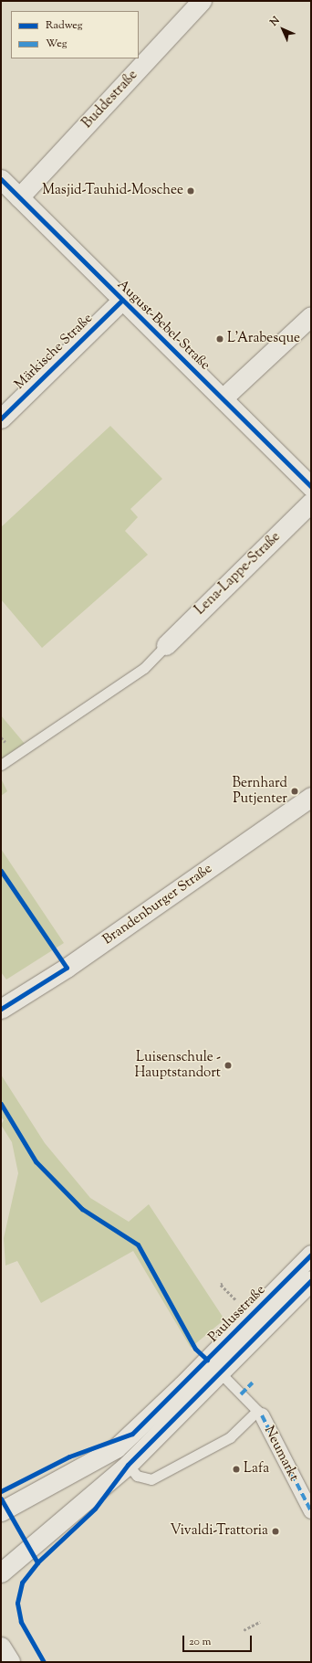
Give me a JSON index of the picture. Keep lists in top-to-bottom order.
{
  "streets": {
    "street": [
      "Buddestraße",
      "August-Bebel-Straße",
      "Märkische Straße",
      "Lena-Lappe-Straße",
      "Brandenburger Straße",
      "Paulusstraße",
      "Neumarkt"
    ]
  },
  "crossings": [
    ["Buddestraße", "August-Bebel-Straße"],
    ["August-Bebel-Straße", "Märkische Straße"]
  ],
  "places": [
    "Masjid-Tauhid-Moschee",
    "L'Arabesque",
    "Bernhard Putjenter",
    "Luisenschule - Hauptstandort",
    "Lafa",
    "Vivaldi-Trattoria"
  ],
  "legend": ["Radweg", "Weg"],
  "scale_bar": "20 m",
  "north": "top left"
}
